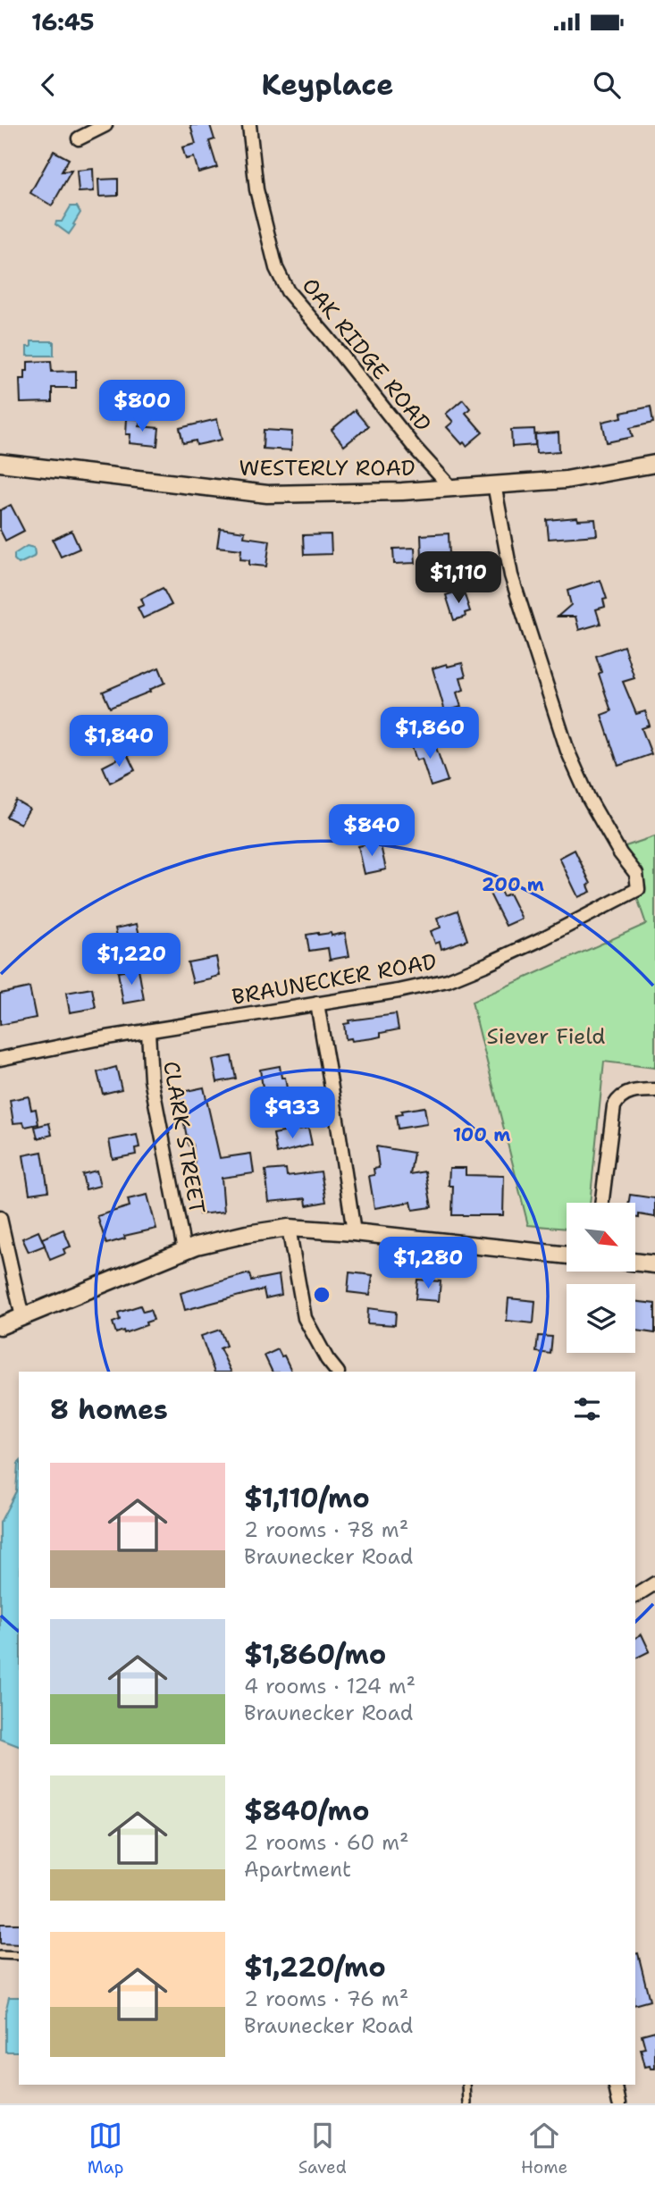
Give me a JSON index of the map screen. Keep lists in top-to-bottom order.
{
  "streets": {
    "street": [
      "OAK RIDGE ROAD",
      "WESTERLY ROAD",
      "BRAUNECKER ROAD",
      "CLARK STREET"
    ]
  },
  "crossings": [
    ["OAK RIDGE ROAD", "WESTERLY ROAD"],
    ["WESTERLY ROAD", "BRAUNECKER ROAD"],
    ["BRAUNECKER ROAD", "CLARK STREET"]
  ],
  "parks": ["Siever Field"],
  "north": "bottom right",
  "page": {
    "status": "16:45",
    "header": "Keyplace",
    "price": [
      "$800",
      "$1,110",
      "$1,860",
      "$1,840",
      "$840",
      "$1,220",
      "$933",
      "$1,280"
    ],
    "heading": "8 homes",
    "list": [
      {
        "name": "$1,110/mo",
        "note": "2 rooms · 78 m² · Braunecker Road"
      },
      {
        "name": "$1,860/mo",
        "note": "4 rooms · 124 m² · Braunecker Road"
      },
      {
        "name": "$840/mo",
        "note": "2 rooms · 60 m² · Apartment"
      },
      {
        "name": "$1,220/mo",
        "note": "2 rooms · 76 m² · Braunecker Road"
      }
    ],
    "tabs": ["Map", "Saved", "Home"]
  },
  "rings": ["200 m", "100 m"]
}
